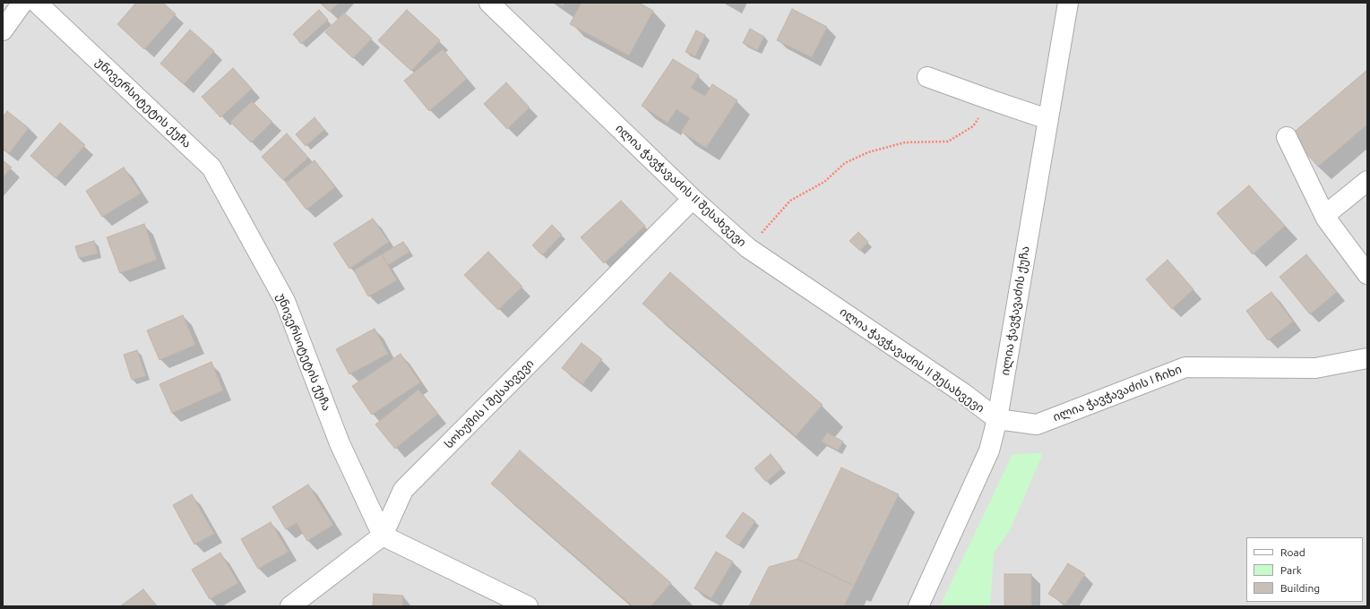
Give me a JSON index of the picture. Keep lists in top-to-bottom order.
{
  "streets": {
    "street": [
      "უნივერსიტეტის ქუჩა",
      "ილია ჭავჭავაძის II შესახვევი",
      "ილია ჭავჭავაძის ქუჩა",
      "ილია ჭავჭავაძის I ჩიხი",
      "სოხუმის I შესახვევი"
    ]
  },
  "crossings": [
    ["უნივერსიტეტის ქუჩა", "სოხუმის I შესახვევი"],
    ["ილია ჭავჭავაძის II შესახვევი", "ილია ჭავჭავაძის ქუჩა"],
    ["ილია ჭავჭავაძის II შესახვევი", "ილია ჭავჭავაძის I ჩიხი"],
    ["ილია ჭავჭავაძის II შესახვევი", "სოხუმის I შესახვევი"],
    ["ილია ჭავჭავაძის ქუჩა", "ილია ჭავჭავაძის I ჩიხი"]
  ],
  "legend": ["Road", "Park", "Building"]
}
